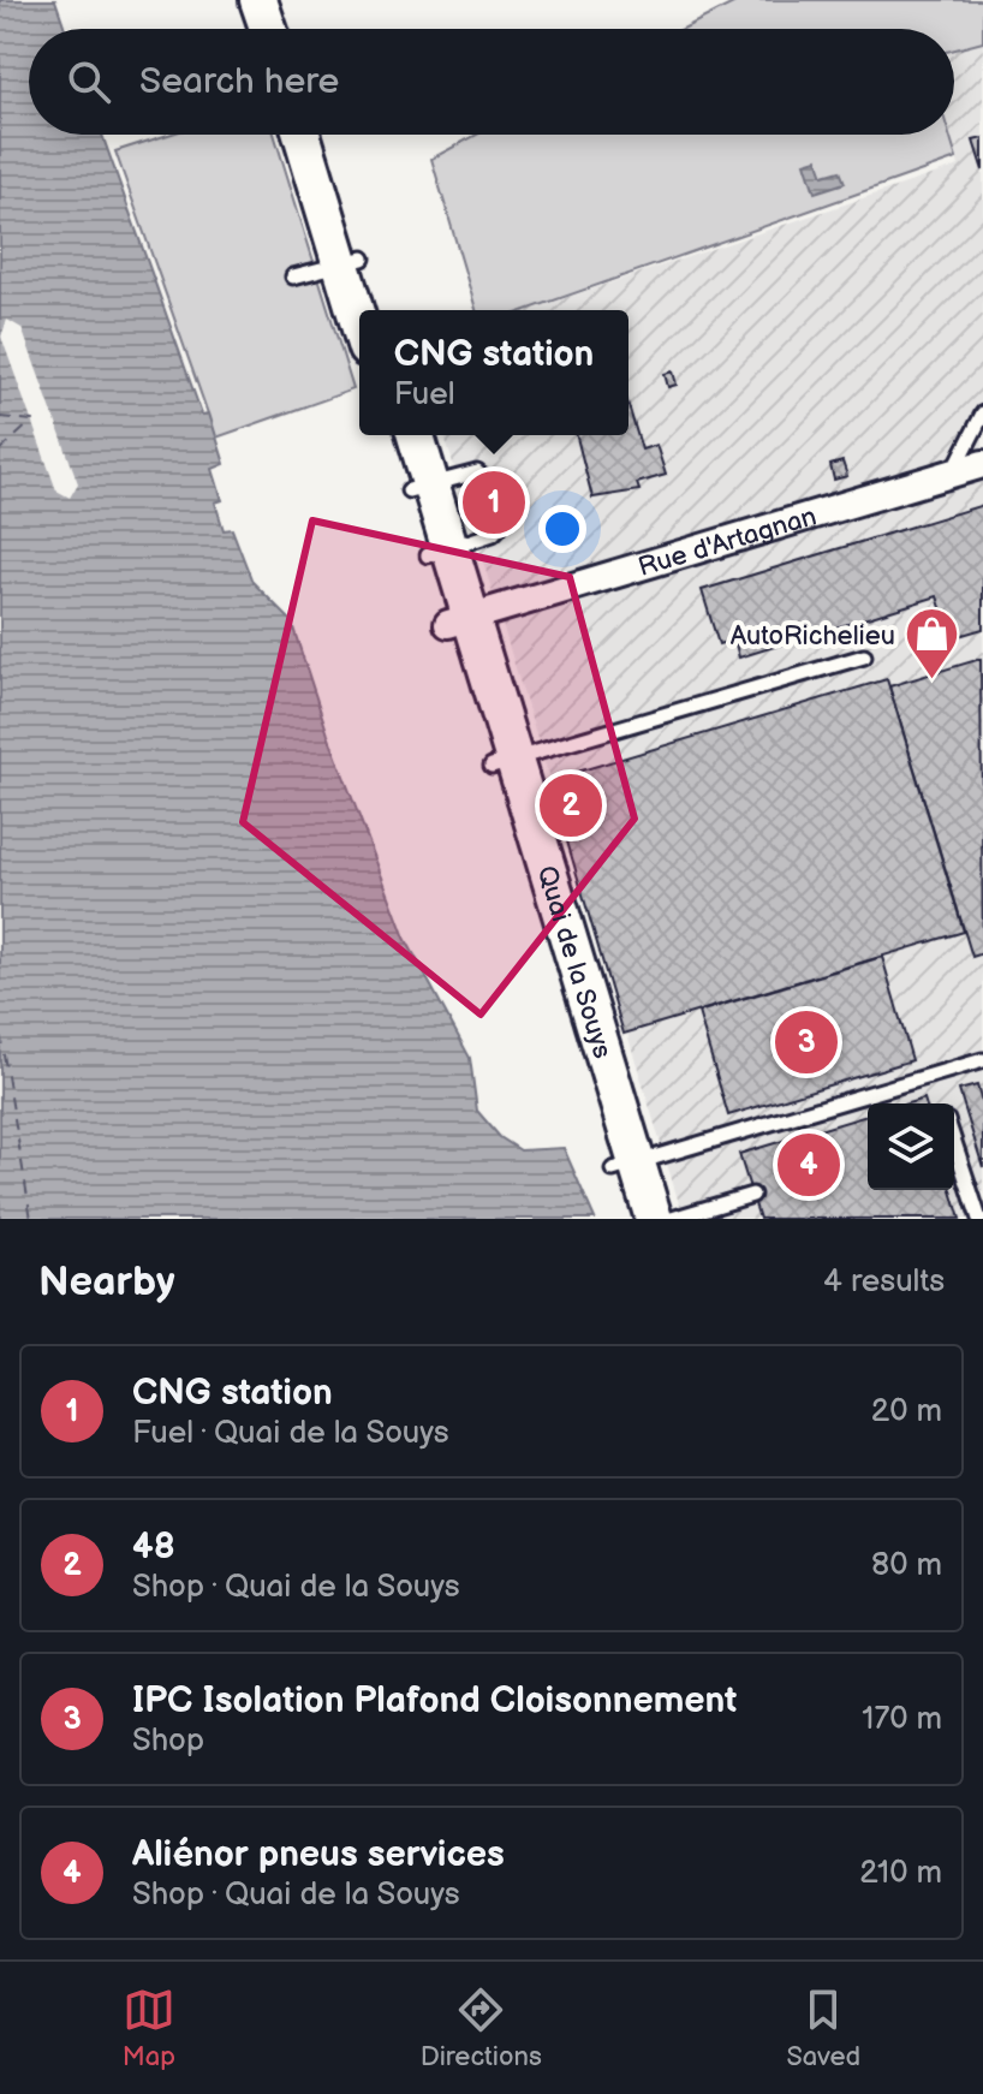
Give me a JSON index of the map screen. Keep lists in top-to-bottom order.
{
  "streets": {
    "main road": ["Quai de la Souys"],
    "street": ["Rue d'Artagnan"]
  },
  "crossings": [
    ["Rue d'Artagnan", "Quai de la Souys"]
  ],
  "places": {
    "shop": ["AutoRichelieu"]
  },
  "page": {
    "search": "Search here",
    "popup": ["CNG station", "Fuel"],
    "pins": [
      "1",
      "2",
      "3",
      "4"
    ],
    "heading": ["Nearby", "4 results"],
    "list": [
      {
        "mark": "1",
        "name": "CNG station",
        "note": "Fuel · Quai de la Souys",
        "value": "20 m"
      },
      {
        "mark": "2",
        "name": "48",
        "note": "Shop · Quai de la Souys",
        "value": "80 m"
      },
      {
        "mark": "3",
        "name": "IPC Isolation Plafond Cloisonnement",
        "note": "Shop",
        "value": "170 m"
      },
      {
        "mark": "4",
        "name": "Aliénor pneus services",
        "note": "Shop · Quai de la Souys",
        "value": "210 m"
      }
    ],
    "nav": ["Map", "Directions", "Saved"]
  }
}
